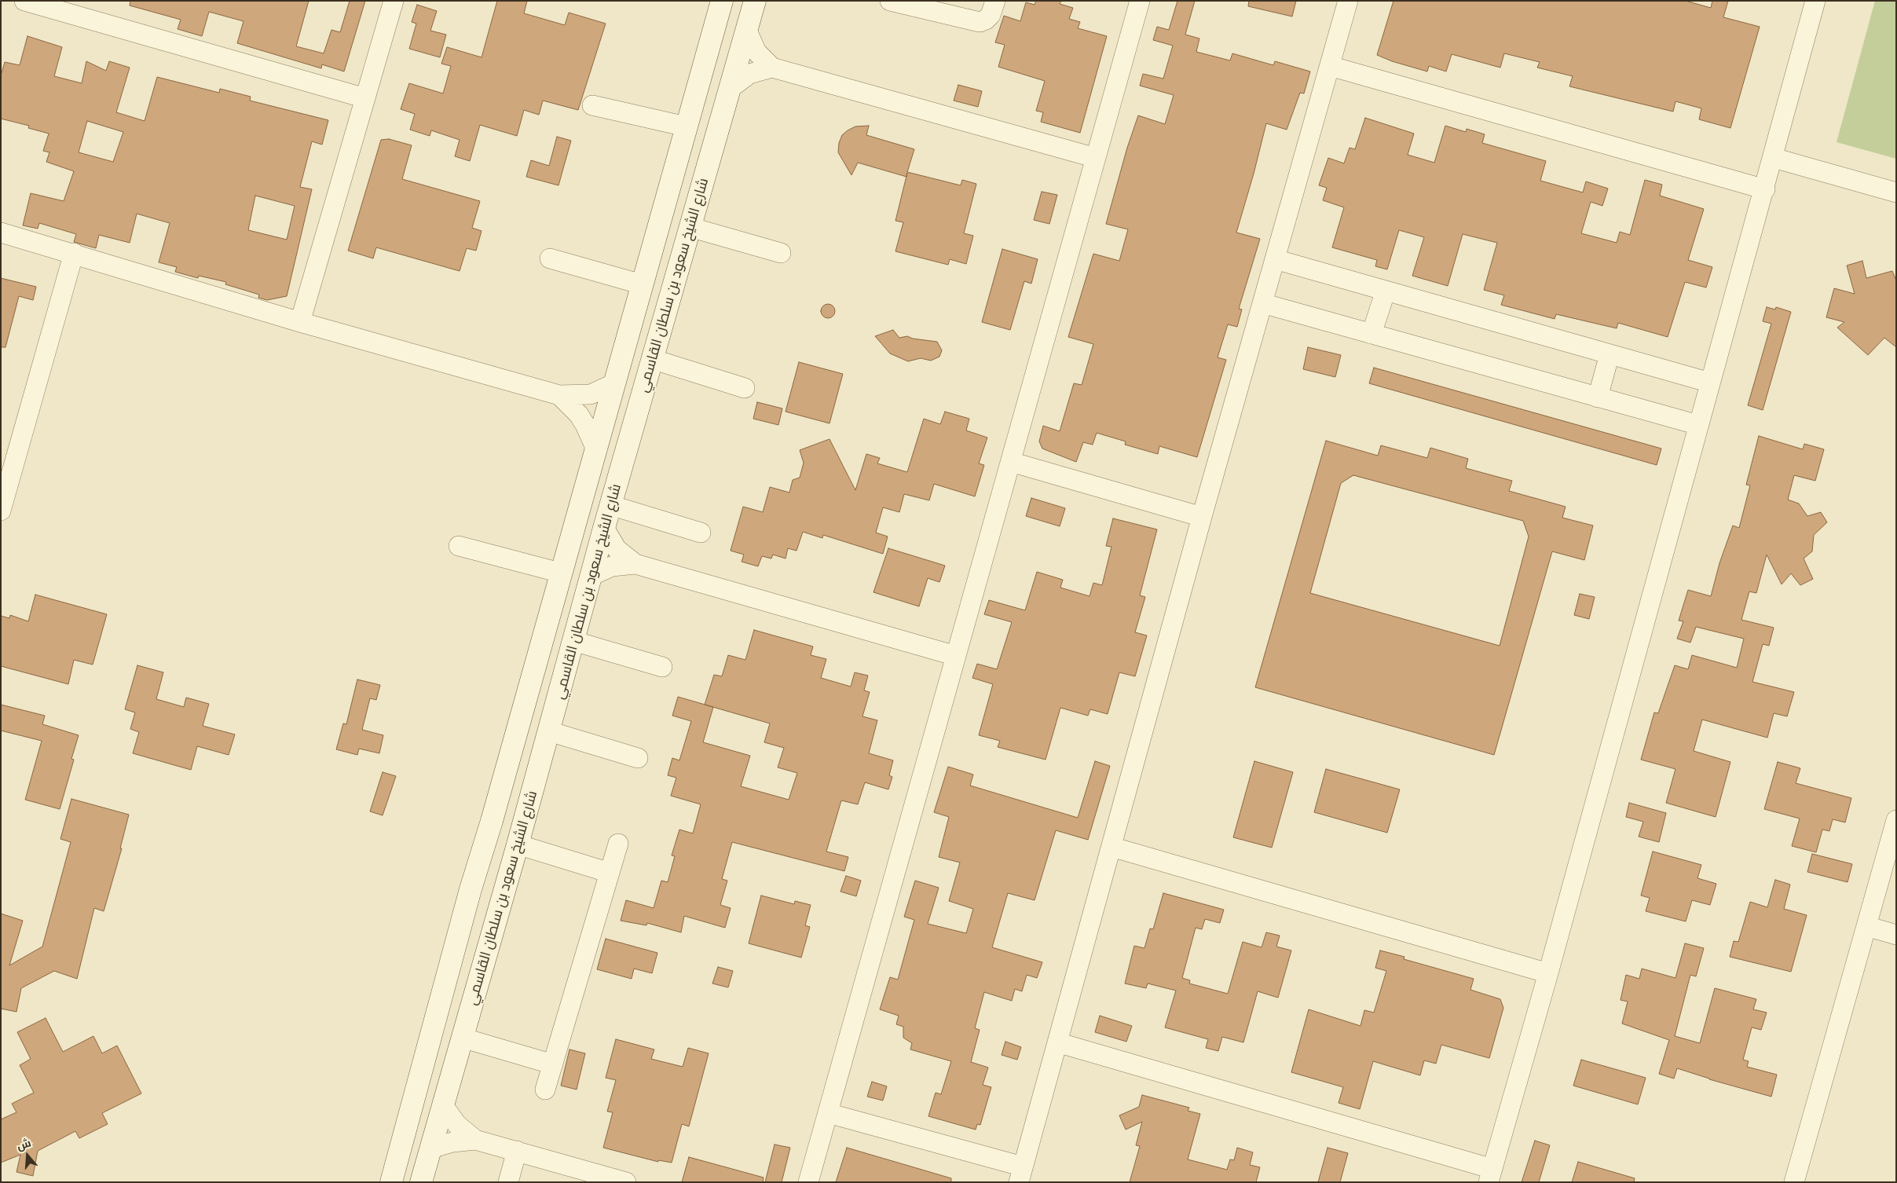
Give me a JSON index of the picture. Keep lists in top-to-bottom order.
{
  "streets": {
    "main road": ["شارع الشيخ سعود بن سلطان القاسمي"]
  },
  "north": "top"
}
